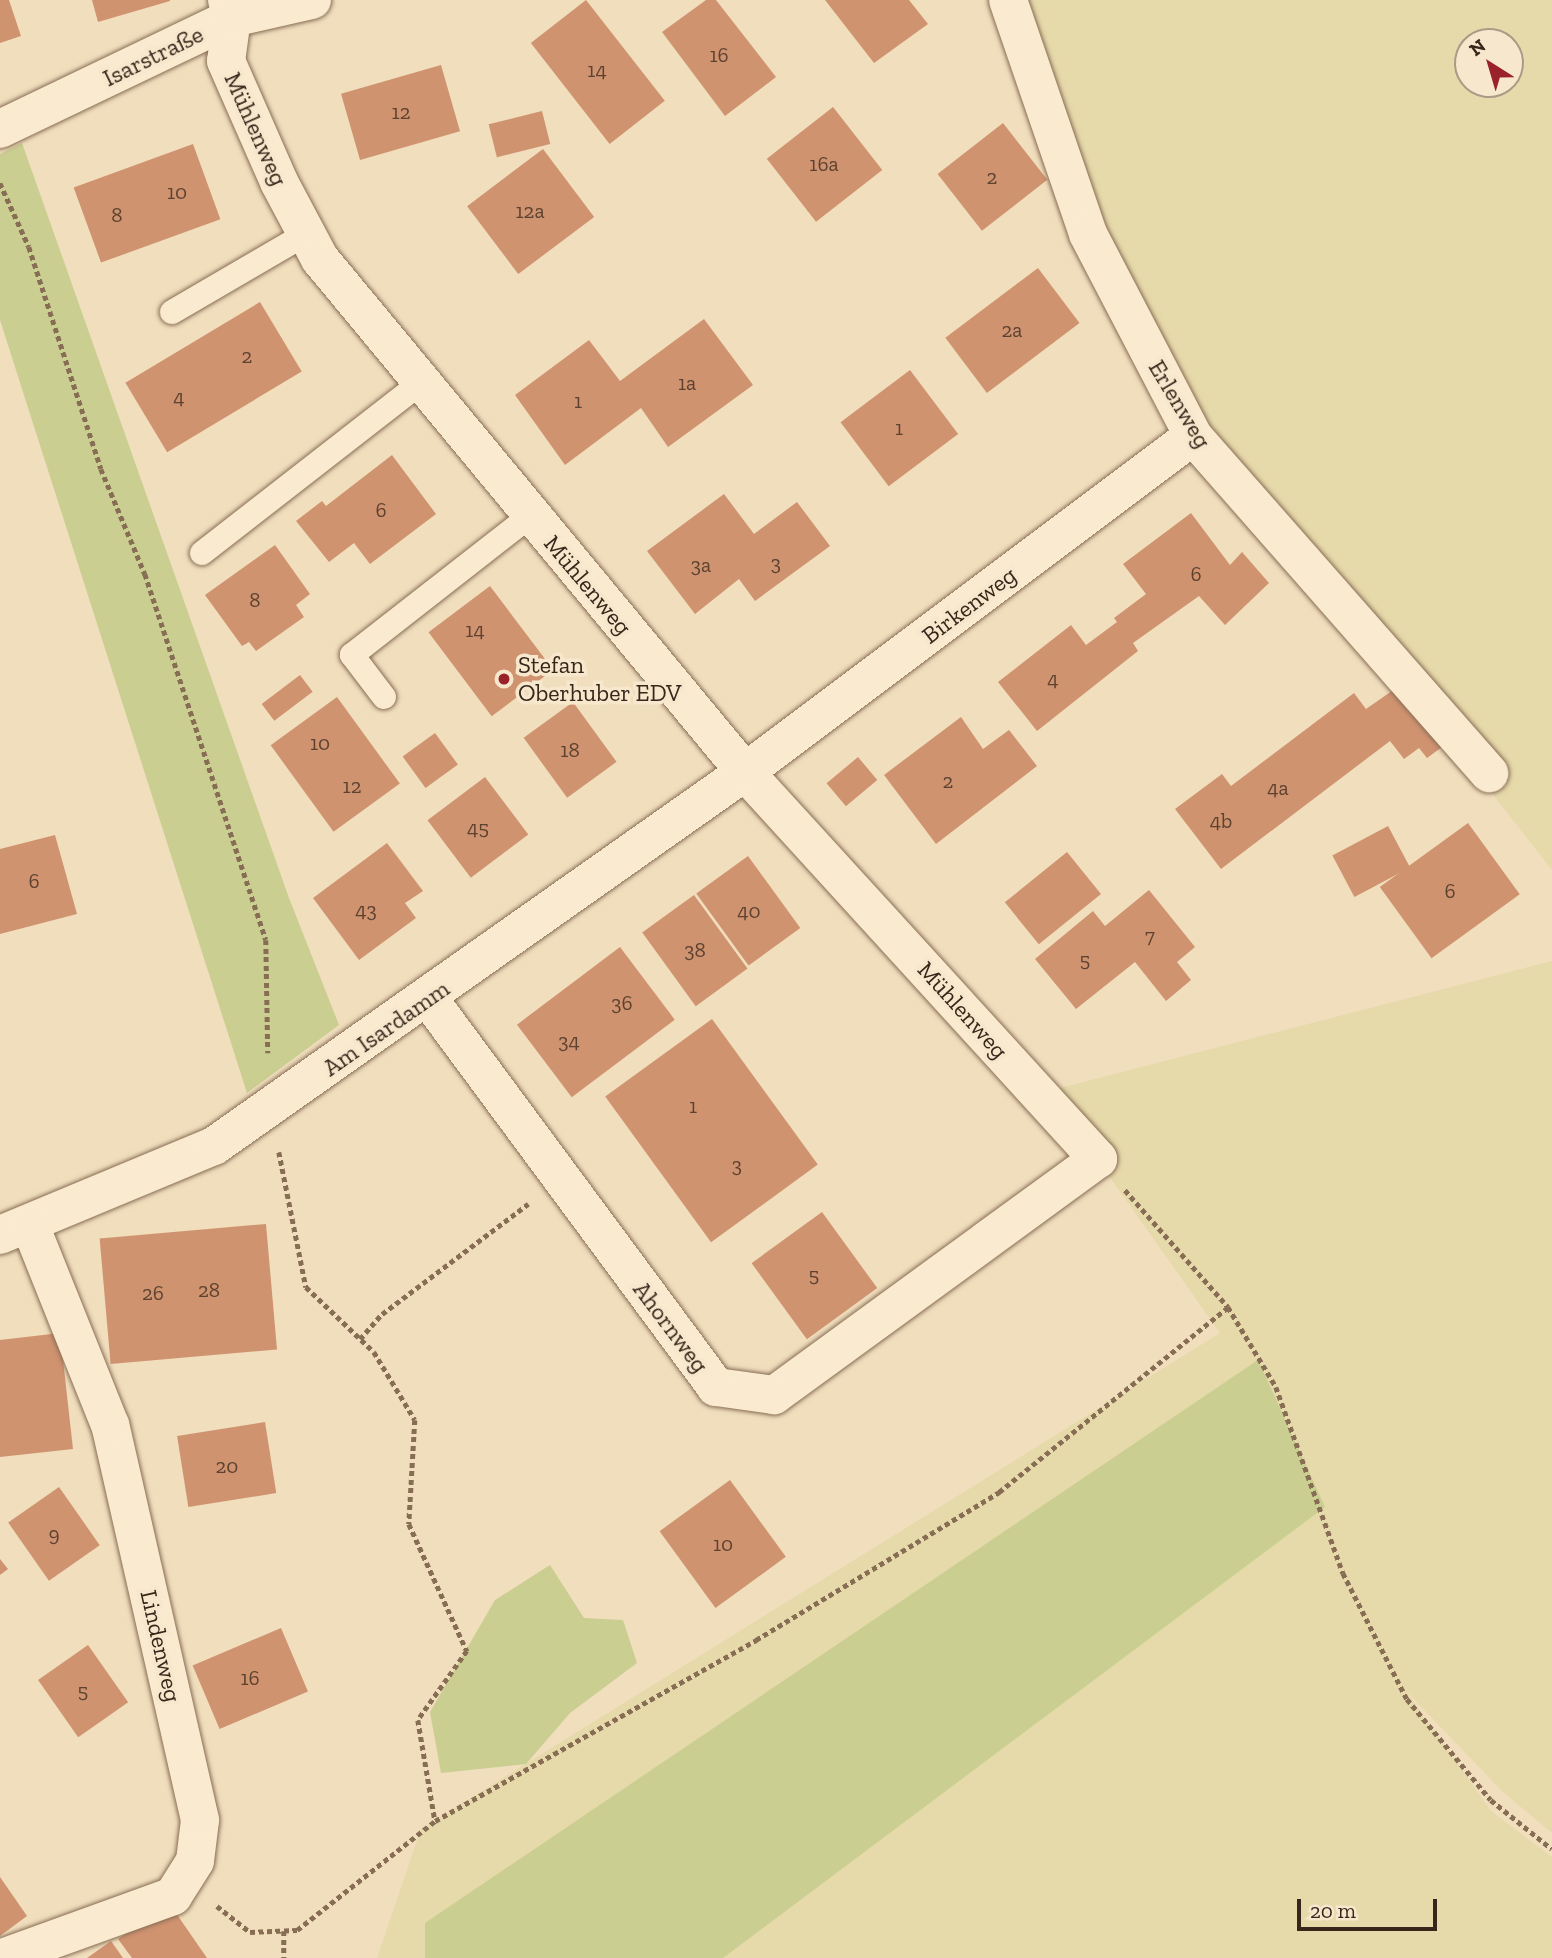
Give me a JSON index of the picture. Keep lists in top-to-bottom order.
{
  "streets": {
    "street": [
      "Isarstraße",
      "Mühlenweg",
      "Erlenweg",
      "Birkenweg",
      "Am Isardamm",
      "Ahornweg",
      "Lindenweg"
    ]
  },
  "crossings": [
    ["Isarstraße", "Mühlenweg"],
    ["Mühlenweg", "Birkenweg"],
    ["Mühlenweg", "Am Isardamm"],
    ["Mühlenweg", "Ahornweg"],
    ["Erlenweg", "Birkenweg"],
    ["Birkenweg", "Am Isardamm"],
    ["Am Isardamm", "Ahornweg"],
    ["Am Isardamm", "Lindenweg"]
  ],
  "places": ["Stefan Oberhuber EDV"],
  "house_numbers": [
    "16",
    "14",
    "12",
    "16a",
    "2",
    "10",
    "12a",
    "8",
    "2a",
    "2",
    "1a",
    "4",
    "1",
    "1",
    "6",
    "3",
    "3a",
    "6",
    "8",
    "14",
    "4",
    "10",
    "18",
    "2",
    "12",
    "4a",
    "4b",
    "45",
    "6",
    "6",
    "43",
    "40",
    "7",
    "38",
    "5",
    "36",
    "34",
    "1",
    "3",
    "5",
    "28",
    "26",
    "20",
    "9",
    "10",
    "16",
    "5"
  ],
  "scale_bar": "20 m",
  "north": "top left"
}
